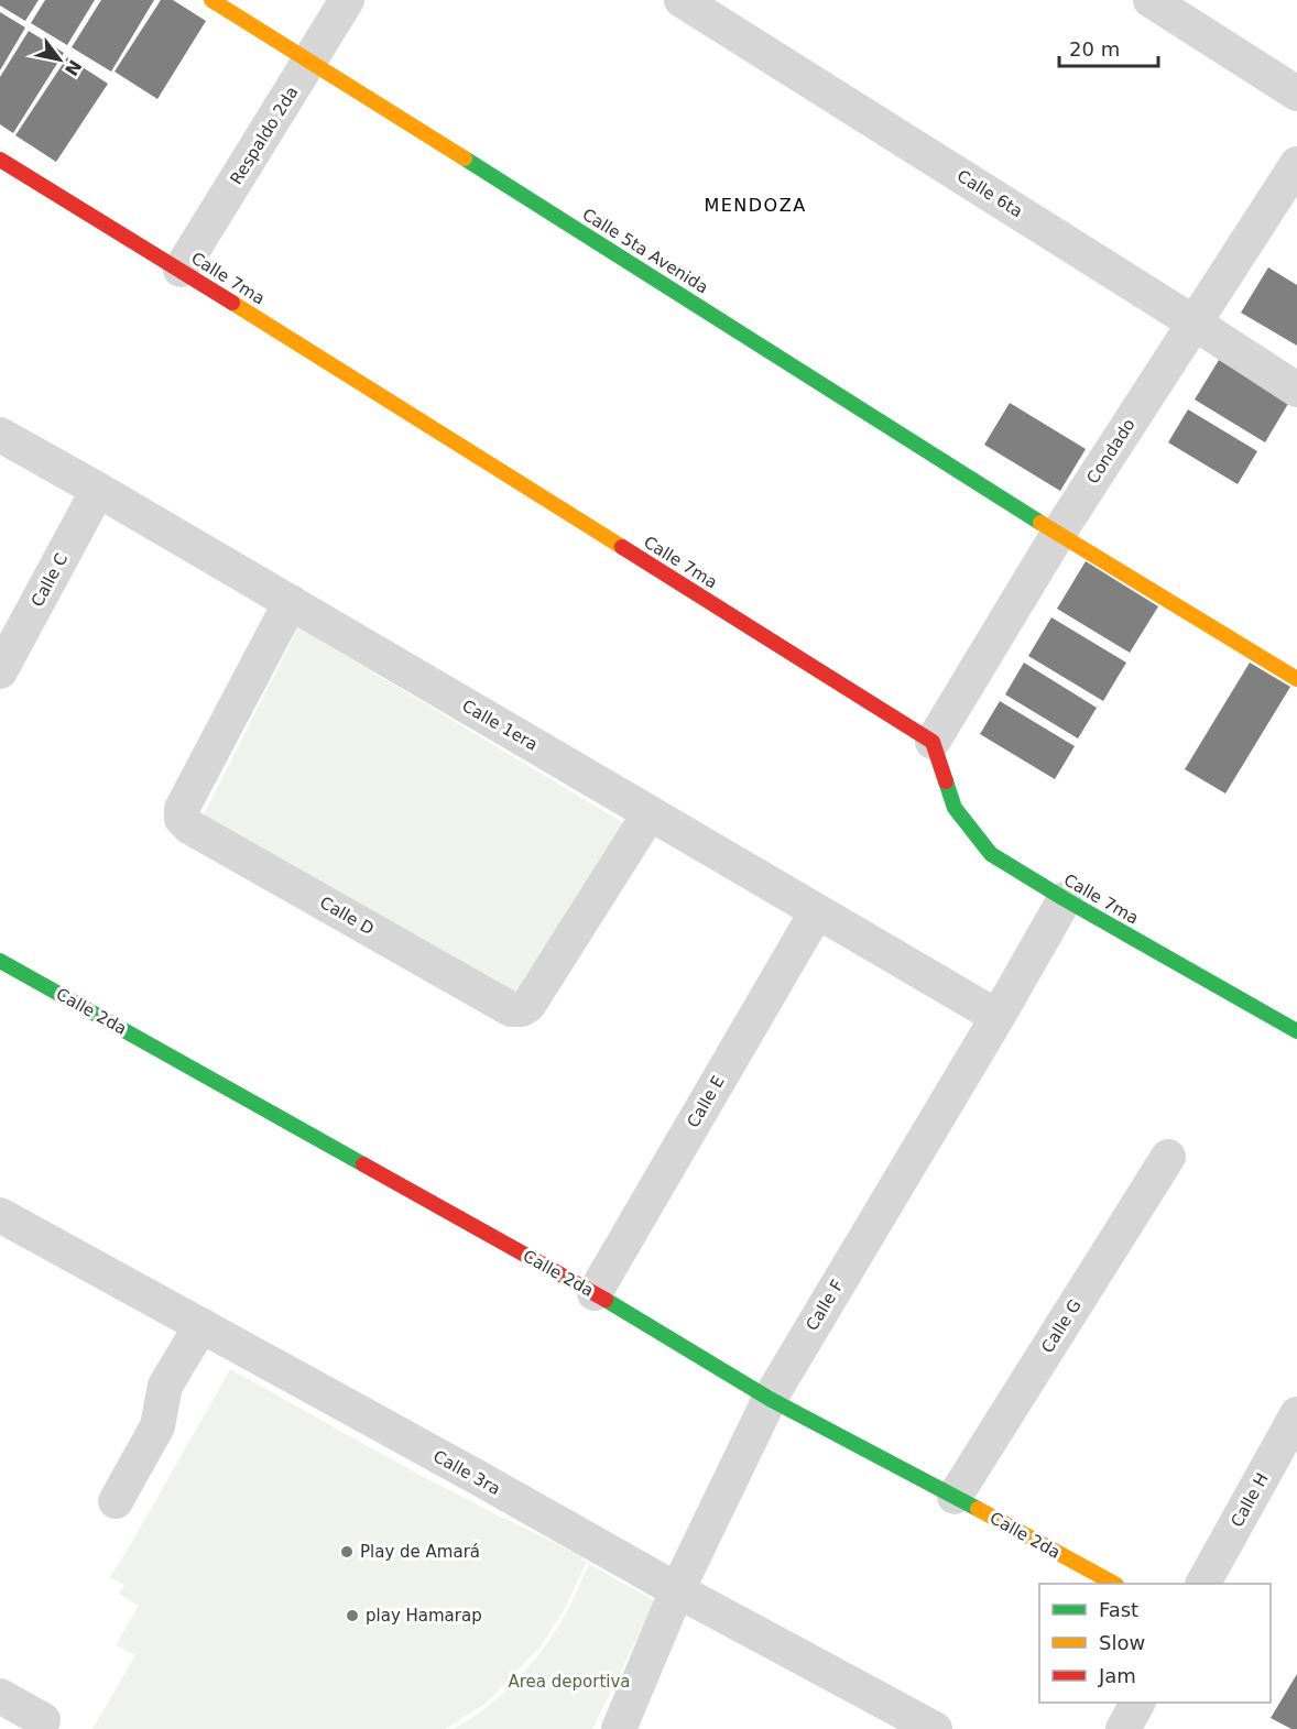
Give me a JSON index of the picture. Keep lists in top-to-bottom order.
{
  "streets": {
    "street": [
      "Respaldo 2da",
      "Calle 6ta",
      "Calle 5ta Avenida",
      "Calle 7ma",
      "Condado",
      "Calle C",
      "Calle 1era",
      "Calle D",
      "Calle 2da",
      "Calle E",
      "Calle F",
      "Calle G",
      "Calle 3ra",
      "Calle H"
    ]
  },
  "crossings": [
    ["Respaldo 2da", "Calle 5ta Avenida"],
    ["Respaldo 2da", "Calle 7ma"],
    ["Calle 6ta", "Condado"],
    ["Calle 5ta Avenida", "Condado"],
    ["Calle 7ma", "Condado"],
    ["Calle 7ma", "Calle F"],
    ["Calle C", "Calle 1era"],
    ["Calle 1era", "Calle D"],
    ["Calle 1era", "Calle E"],
    ["Calle 1era", "Calle F"],
    ["Calle 2da", "Calle E"],
    ["Calle 2da", "Calle F"],
    ["Calle 2da", "Calle G"],
    ["Calle F", "Calle 3ra"]
  ],
  "districts": ["MENDOZA"],
  "parks": ["Area deportiva"],
  "places": ["Play de Amará", "play Hamarap"],
  "legend": ["Fast", "Slow", "Jam"],
  "scale_bar": "20 m",
  "north": "bottom right"
}
